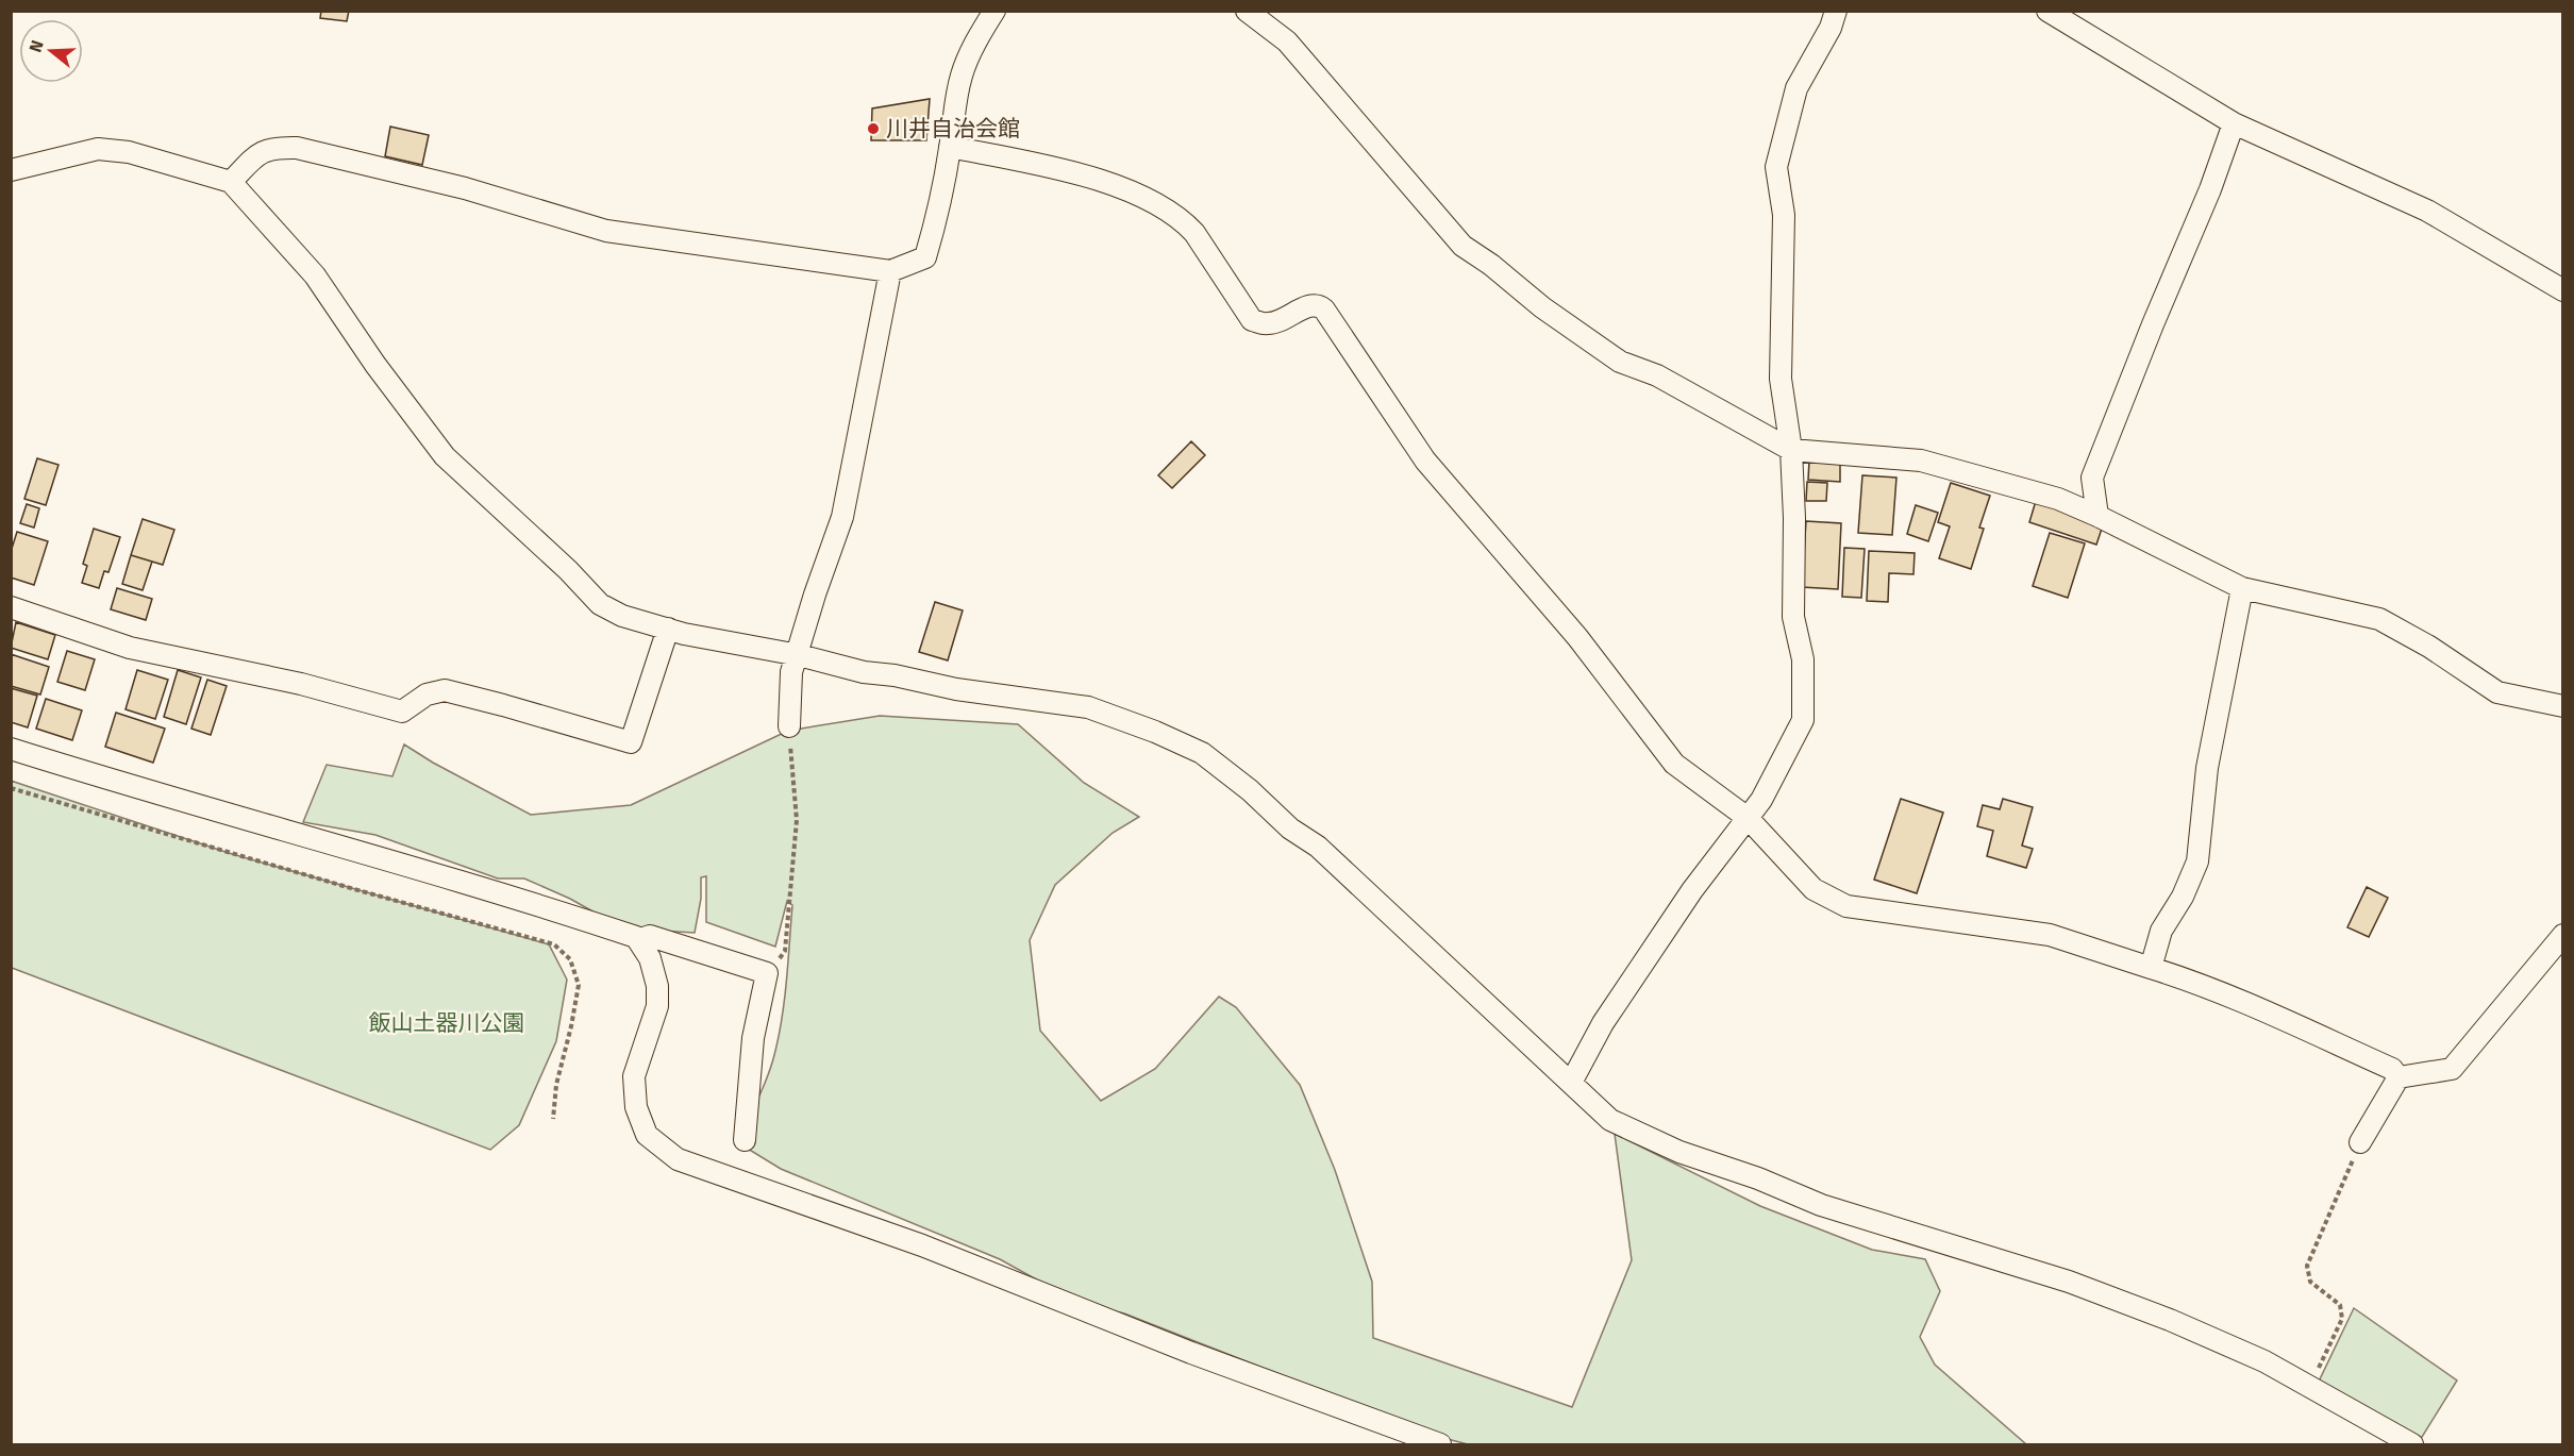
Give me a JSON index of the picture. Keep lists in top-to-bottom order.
{
  "parks": ["飯山土器川公園"],
  "places": ["川井自治会館"],
  "north": "left"
}
